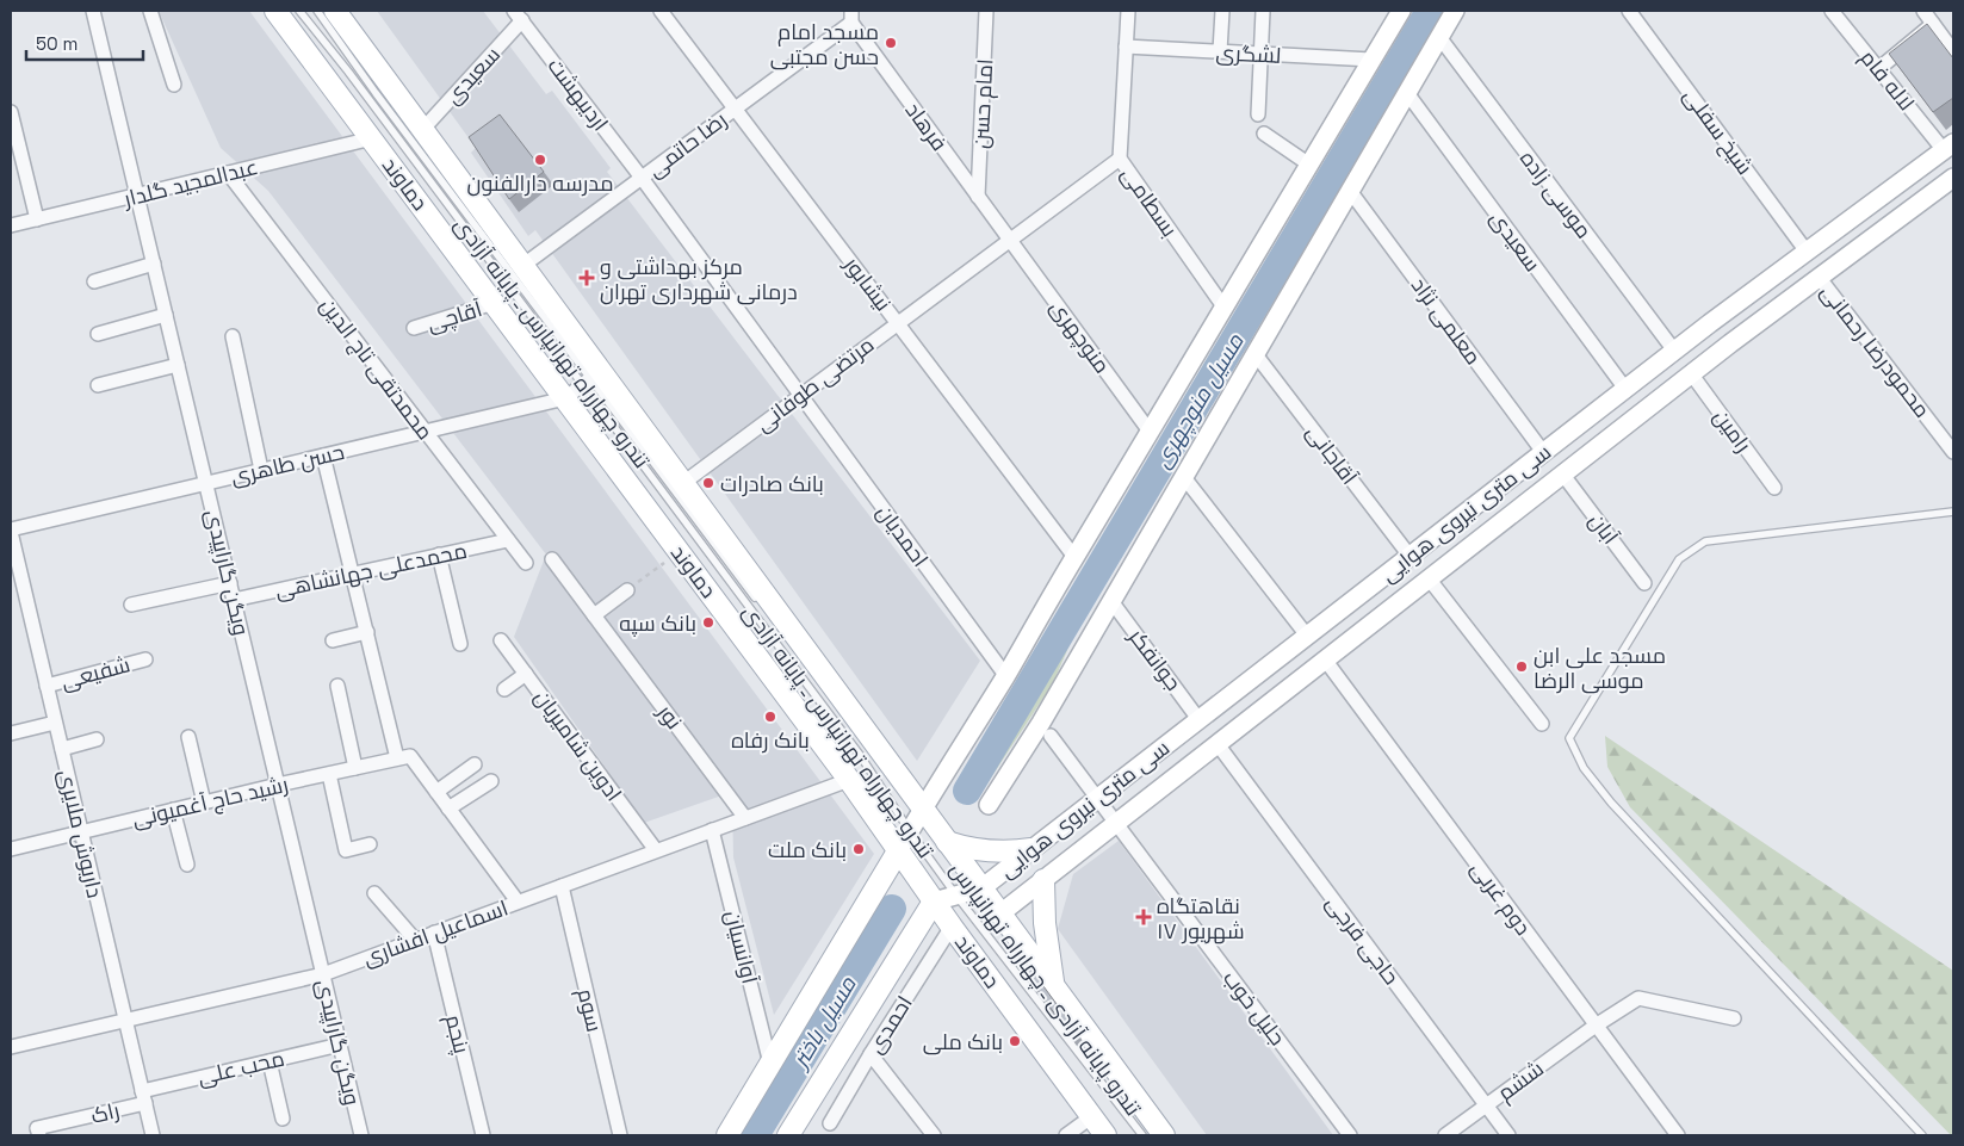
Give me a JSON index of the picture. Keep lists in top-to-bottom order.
{
  "streets": {
    "main road": ["دماوند", "سی متری نیروی هوایی"],
    "street": [
      "لشگری",
      "سعیدی",
      "لاله فام",
      "اردیبهشت",
      "امام حسن",
      "فرهاد",
      "شیخ سفلی",
      "رضا حاتمی",
      "عبدالمجید گلدار",
      "موسی زاده",
      "بسطامی",
      "نیشابور",
      "آقاچی",
      "معلمی نژاد",
      "منوچهری",
      "محمودرضا رحمانی",
      "محمدتقی تاج الدین",
      "مرتضی طوفانی",
      "رامین",
      "آقاجانی",
      "حسن طاهری",
      "آبان",
      "احمدیان",
      "محمدعلی جهانشاهی",
      "ویگن گاراپیدی",
      "جوانفکر",
      "شفیعی",
      "نور",
      "ادوین شامیریان",
      "رشید حاج آغمیونی",
      "داریوش ملایری",
      "دوم غربی",
      "اسماعیل افشاری",
      "حاجی فرجی",
      "آوانسیان",
      "جلیل خوب",
      "سوم",
      "احمدی",
      "پنجم",
      "محب علی",
      "ششم",
      "راک"
    ],
    "lane": ["تندرو چهارراه تهرانپارس ـ پایانه آزادی", "تندرو پایانه آزادی ـ چهارراه تهرانپارس"]
  },
  "crossings": [
    ["لشگری", "بسطامی"],
    ["سعیدی", "اردیبهشت"],
    ["سعیدی", "دماوند"],
    ["سعیدی", "سی متری نیروی هوایی"],
    ["لاله فام", "سی متری نیروی هوایی"],
    ["اردیبهشت", "رضا حاتمی"],
    ["اردیبهشت", "مرتضی طوفانی"],
    ["اردیبهشت", "احمدیان"],
    ["امام حسن", "فرهاد"],
    ["فرهاد", "رضا حاتمی"],
    ["فرهاد", "منوچهری"],
    ["فرهاد", "مرتضی طوفانی"],
    ["شیخ سفلی", "سی متری نیروی هوایی"],
    ["رضا حاتمی", "دماوند"],
    ["رضا حاتمی", "نیشابور"],
    ["عبدالمجید گلدار", "دماوند"],
    ["عبدالمجید گلدار", "محمدتقی تاج الدین"],
    ["عبدالمجید گلدار", "ویگن گاراپیدی"],
    ["دماوند", "آقاچی"],
    ["دماوند", "تندرو چهارراه تهرانپارس ـ پایانه آزادی"],
    ["دماوند", "مرتضی طوفانی"],
    ["دماوند", "حسن طاهری"],
    ["دماوند", "سی متری نیروی هوایی"],
    ["دماوند", "اسماعیل افشاری"],
    ["دماوند", "تندرو پایانه آزادی ـ چهارراه تهرانپارس"],
    ["دماوند", "احمدی"],
    ["موسی زاده", "سی متری نیروی هوایی"],
    ["بسطامی", "مرتضی طوفانی"],
    ["نیشابور", "مرتضی طوفانی"],
    ["معلمی نژاد", "سی متری نیروی هوایی"],
    ["منوچهری", "مرتضی طوفانی"],
    ["تندرو چهارراه تهرانپارس ـ پایانه آزادی", "تندرو پایانه آزادی ـ چهارراه تهرانپارس"],
    ["محمودرضا رحمانی", "سی متری نیروی هوایی"],
    ["محمدتقی تاج الدین", "حسن طاهری"],
    ["محمدتقی تاج الدین", "محمدعلی جهانشاهی"],
    ["مرتضی طوفانی", "احمدیان"],
    ["رامین", "سی متری نیروی هوایی"],
    ["آقاجانی", "سی متری نیروی هوایی"],
    ["حسن طاهری", "ویگن گاراپیدی"],
    ["حسن طاهری", "داریوش ملایری"],
    ["سی متری نیروی هوایی", "آبان"],
    ["سی متری نیروی هوایی", "جوانفکر"],
    ["سی متری نیروی هوایی", "دوم غربی"],
    ["سی متری نیروی هوایی", "حاجی فرجی"],
    ["سی متری نیروی هوایی", "تندرو پایانه آزادی ـ چهارراه تهرانپارس"],
    ["سی متری نیروی هوایی", "جلیل خوب"],
    ["محمدعلی جهانشاهی", "ویگن گاراپیدی"],
    ["ویگن گاراپیدی", "رشید حاج آغمیونی"],
    ["ویگن گاراپیدی", "اسماعیل افشاری"],
    ["ویگن گاراپیدی", "محب علی"],
    ["شفیعی", "داریوش ملایری"],
    ["نور", "اسماعیل افشاری"],
    ["ادوین شامیریان", "اسماعیل افشاری"],
    ["رشید حاج آغمیونی", "داریوش ملایری"],
    ["داریوش ملایری", "اسماعیل افشاری"],
    ["داریوش ملایری", "محب علی"],
    ["داریوش ملایری", "راک"],
    ["دوم غربی", "ششم"],
    ["اسماعیل افشاری", "آوانسیان"],
    ["اسماعیل افشاری", "سوم"],
    ["اسماعیل افشاری", "پنجم"],
    ["حاجی فرجی", "ششم"],
    ["محب علی", "راک"]
  ],
  "water": ["مسیل منوچهری", "مسیل باختر"],
  "places": {
    "other": [
      "مسجد امام حسن مجتبی",
      "مدرسه دارالفنون",
      "بانک صادرات",
      "بانک سپه",
      "مسجد علی ابن موسی الرضا",
      "بانک رفاه",
      "بانک ملت",
      "بانک ملی"
    ],
    "health": ["مرکز بهداشتی و درمانی شهرداری تهران", "نقاهتگاه ۱۷ شهریور"]
  },
  "scale_bar": "50 m"
}
